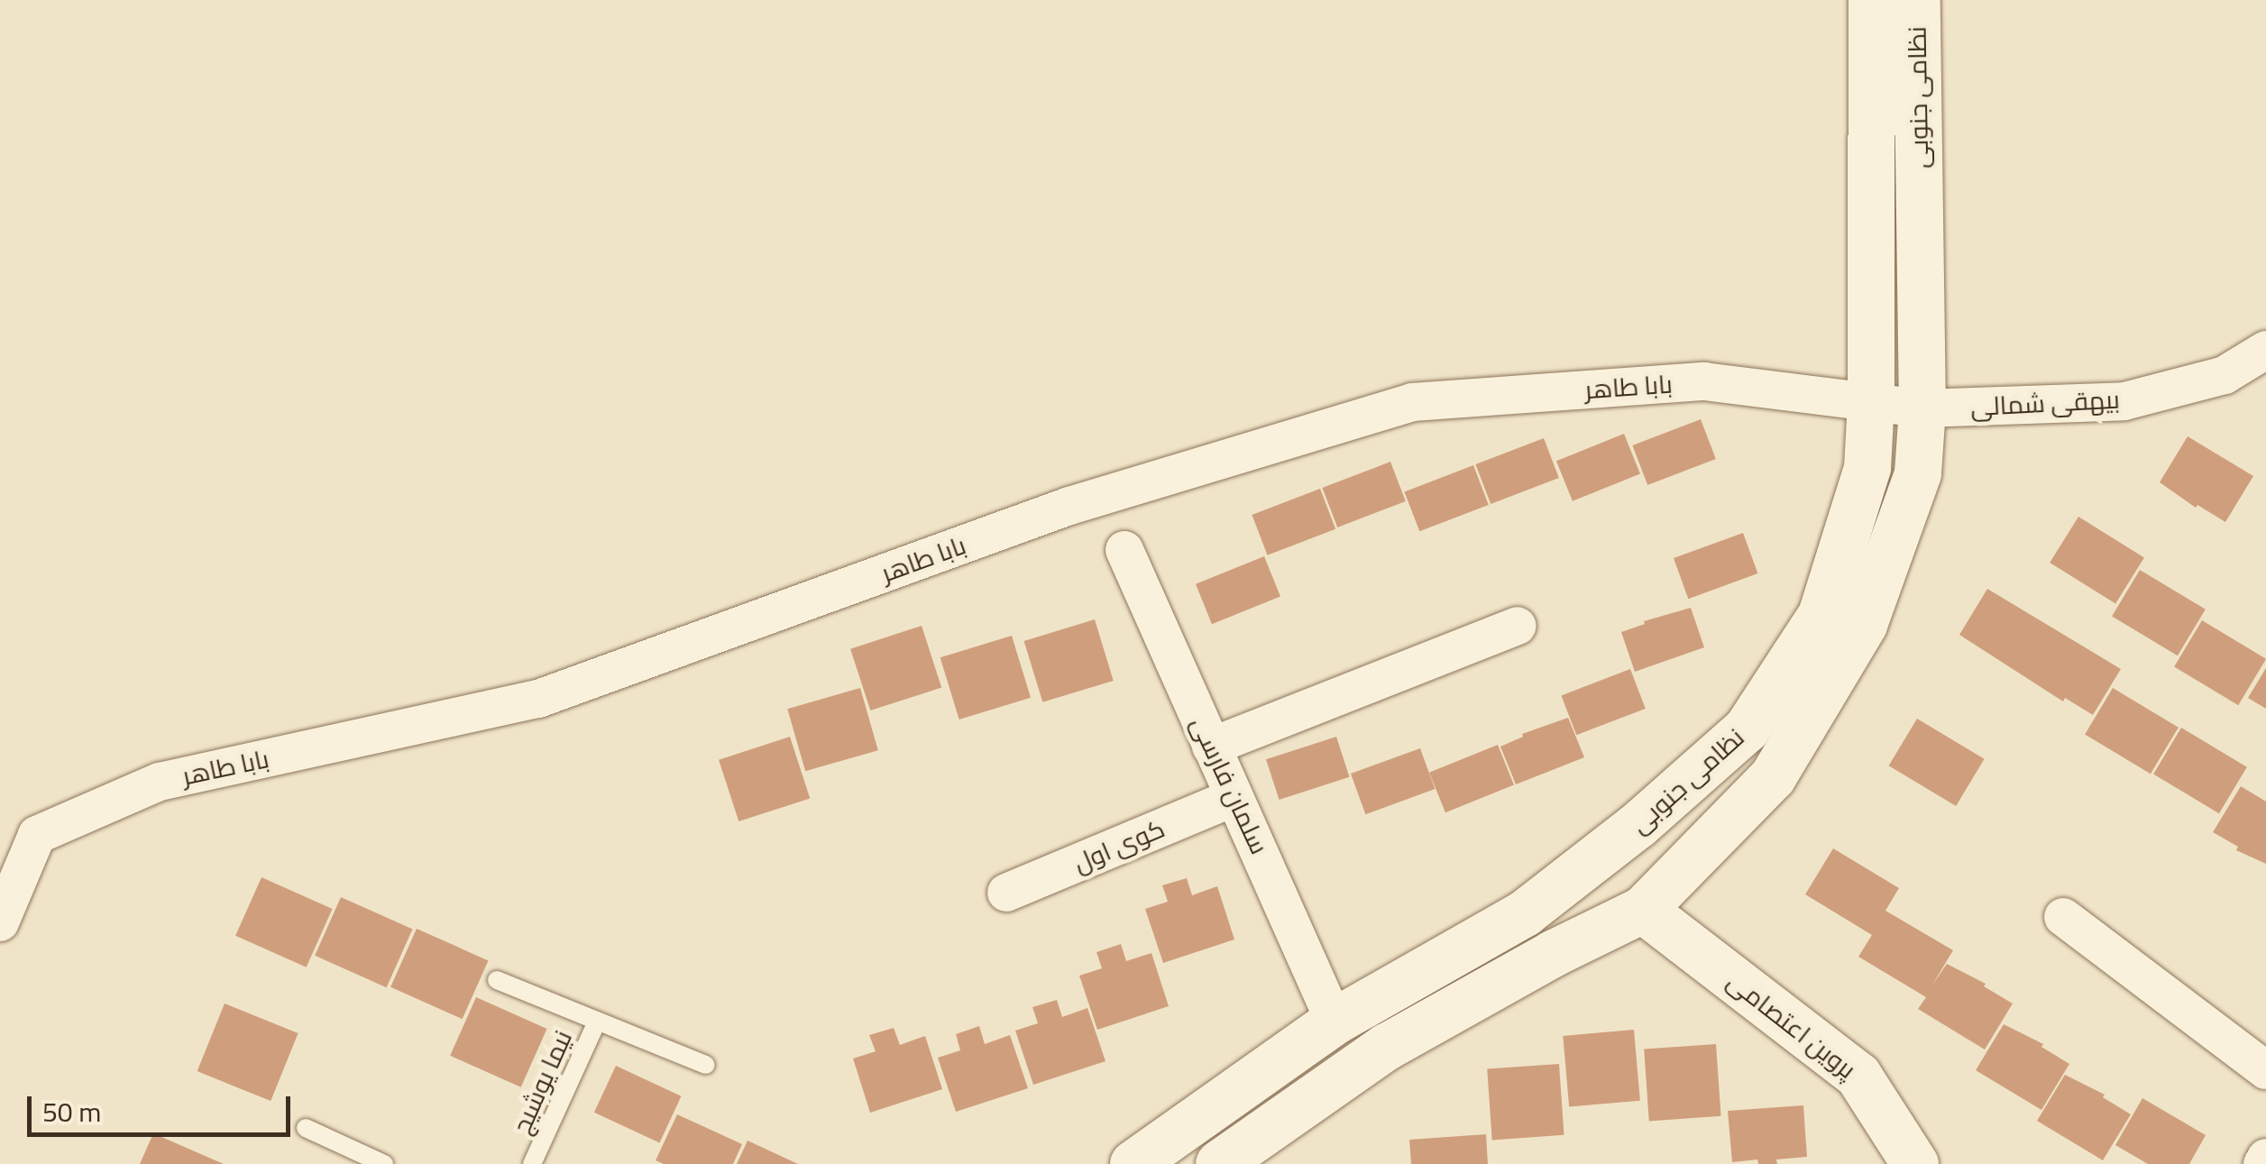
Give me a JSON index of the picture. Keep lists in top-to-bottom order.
{
  "streets": {
    "street": [
      "نظامی جنوبی",
      "بابا طاهر",
      "بیهقی شمالی",
      "سلمان فارسی",
      "کوی اول",
      "پروین اعتصامی"
    ],
    "lane": ["نیما یوشیج"]
  },
  "crossings": [
    ["نظامی جنوبی", "بابا طاهر"],
    ["نظامی جنوبی", "بیهقی شمالی"],
    ["نظامی جنوبی", "سلمان فارسی"],
    ["نظامی جنوبی", "پروین اعتصامی"],
    ["بابا طاهر", "بیهقی شمالی"],
    ["سلمان فارسی", "کوی اول"]
  ],
  "scale_bar": "50 m"
}
